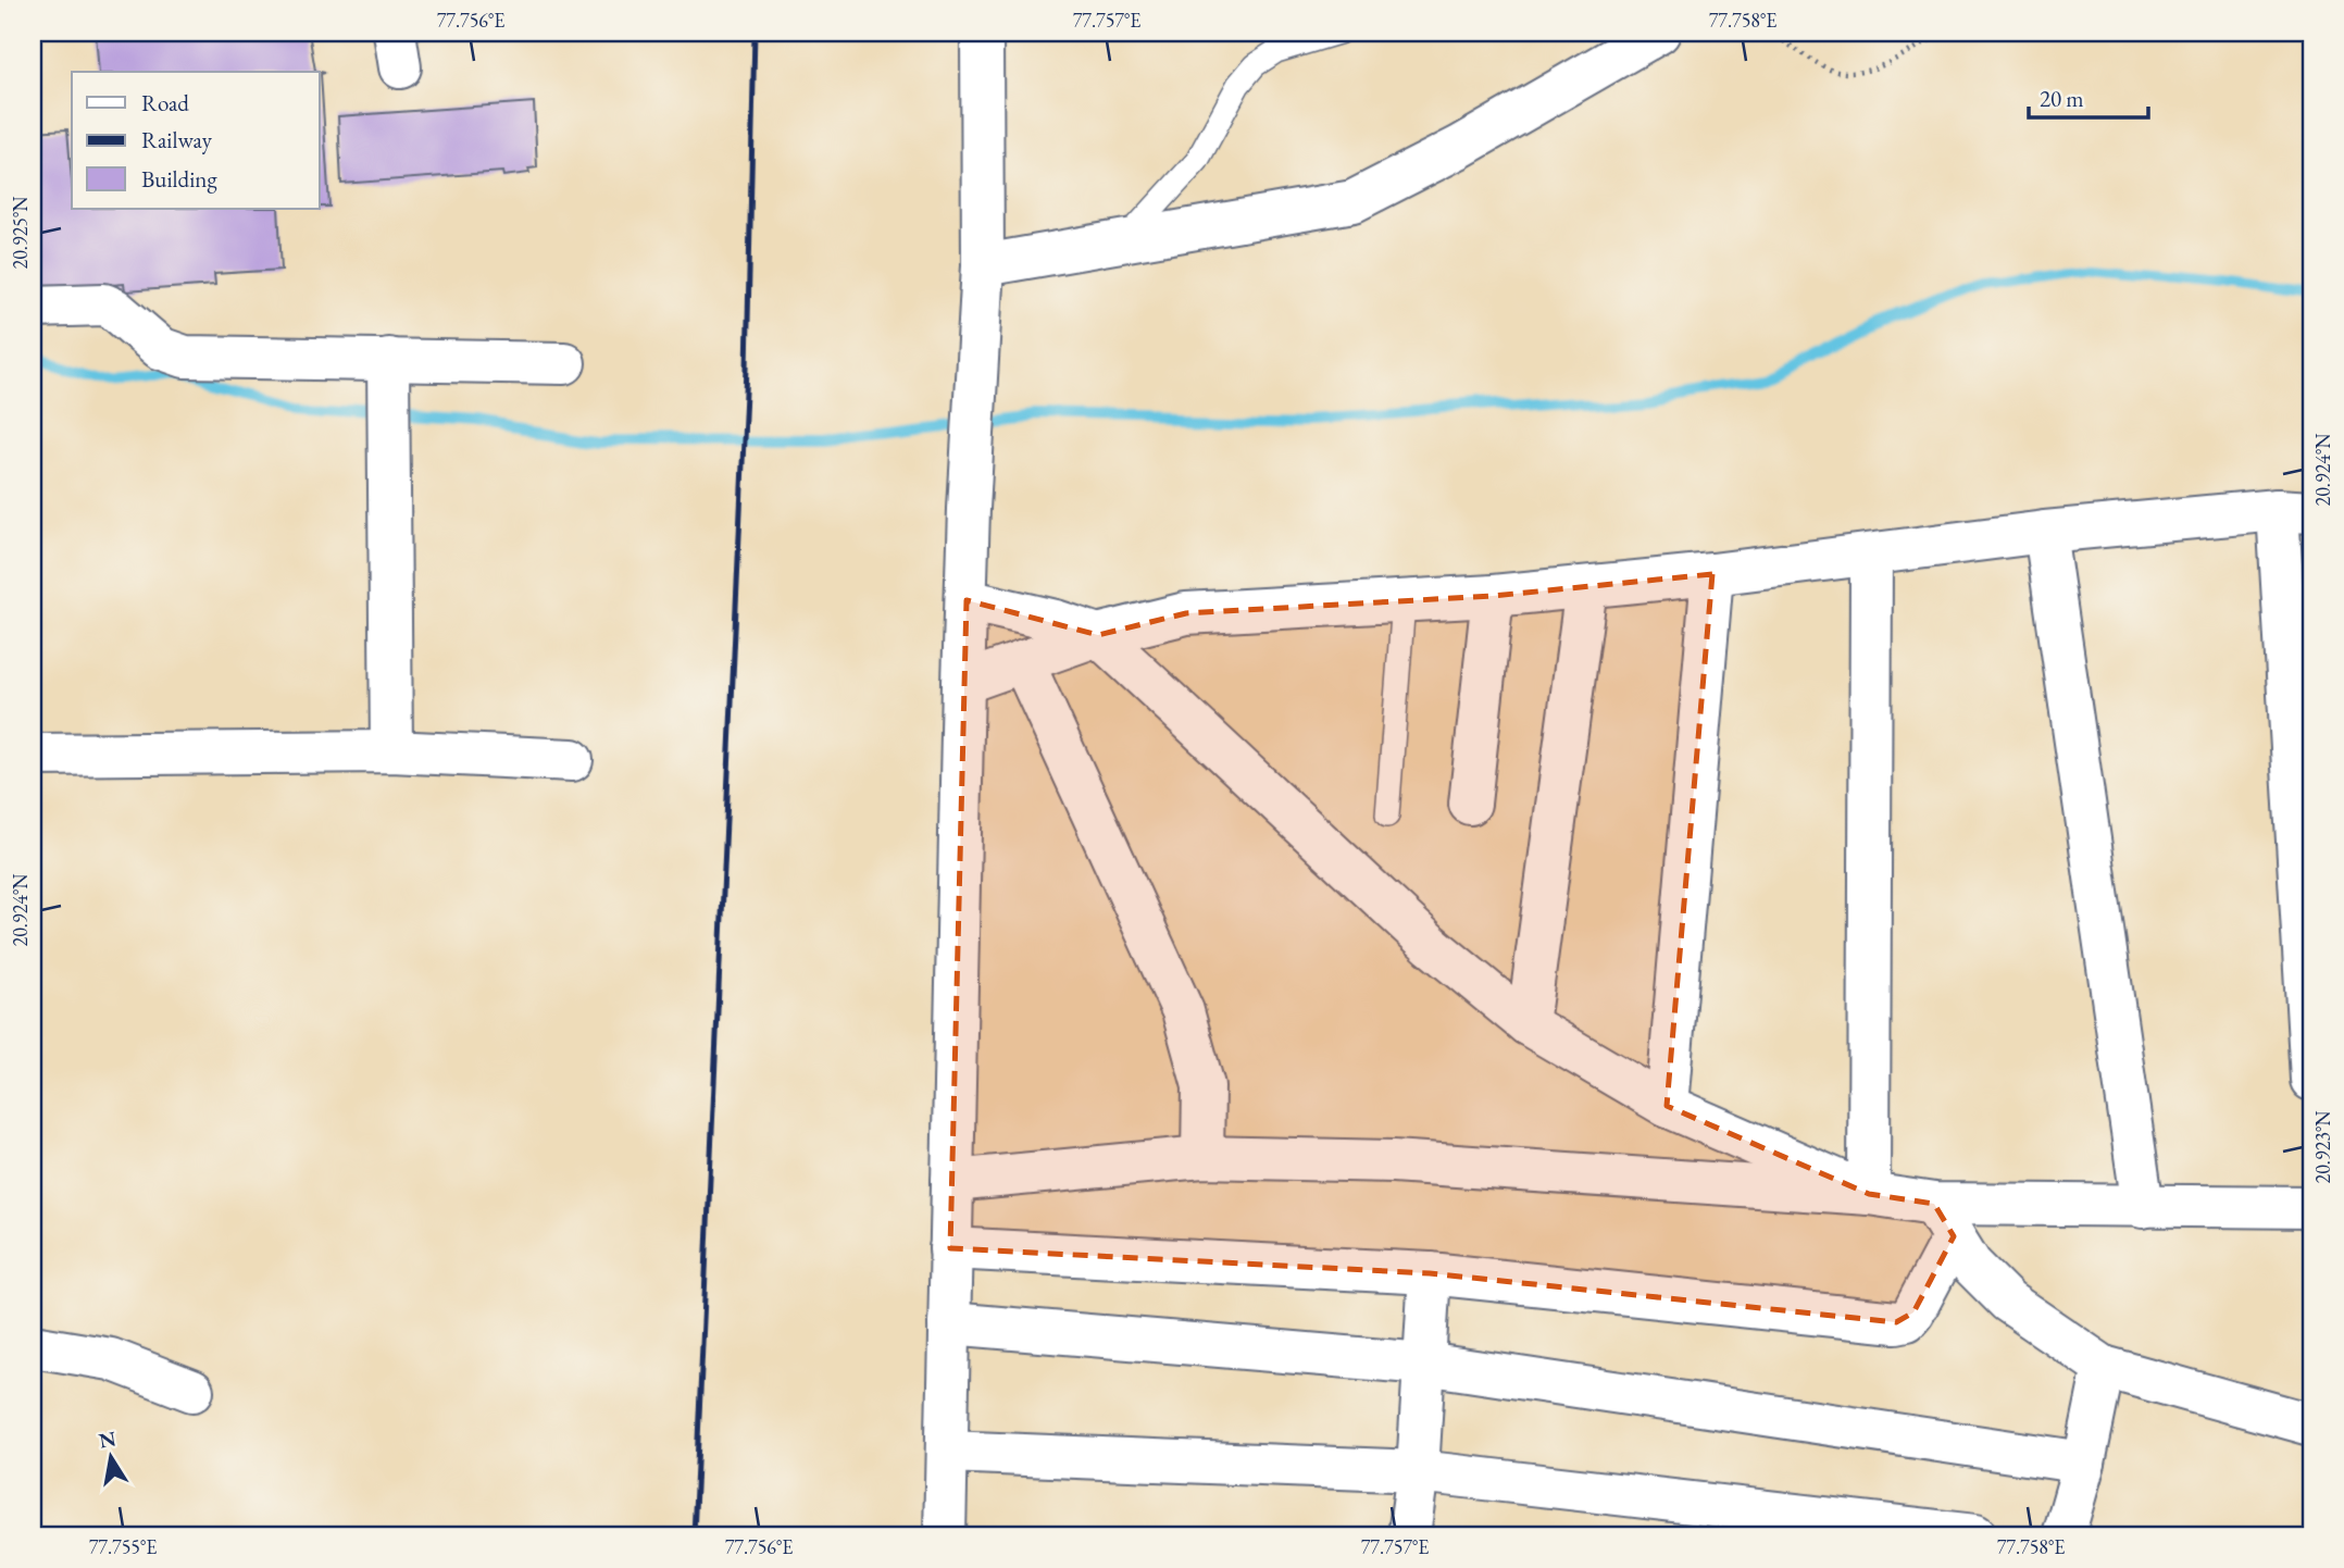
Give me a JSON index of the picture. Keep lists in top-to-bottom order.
{
  "legend": ["Road", "Railway", "Building"],
  "scale_bar": "20 m",
  "north": "top",
  "coordinates": [
    "77.756°E",
    "77.757°E",
    "77.758°E",
    "20.925°N",
    "20.924°N",
    "20.923°N",
    "77.755°E"
  ]
}
